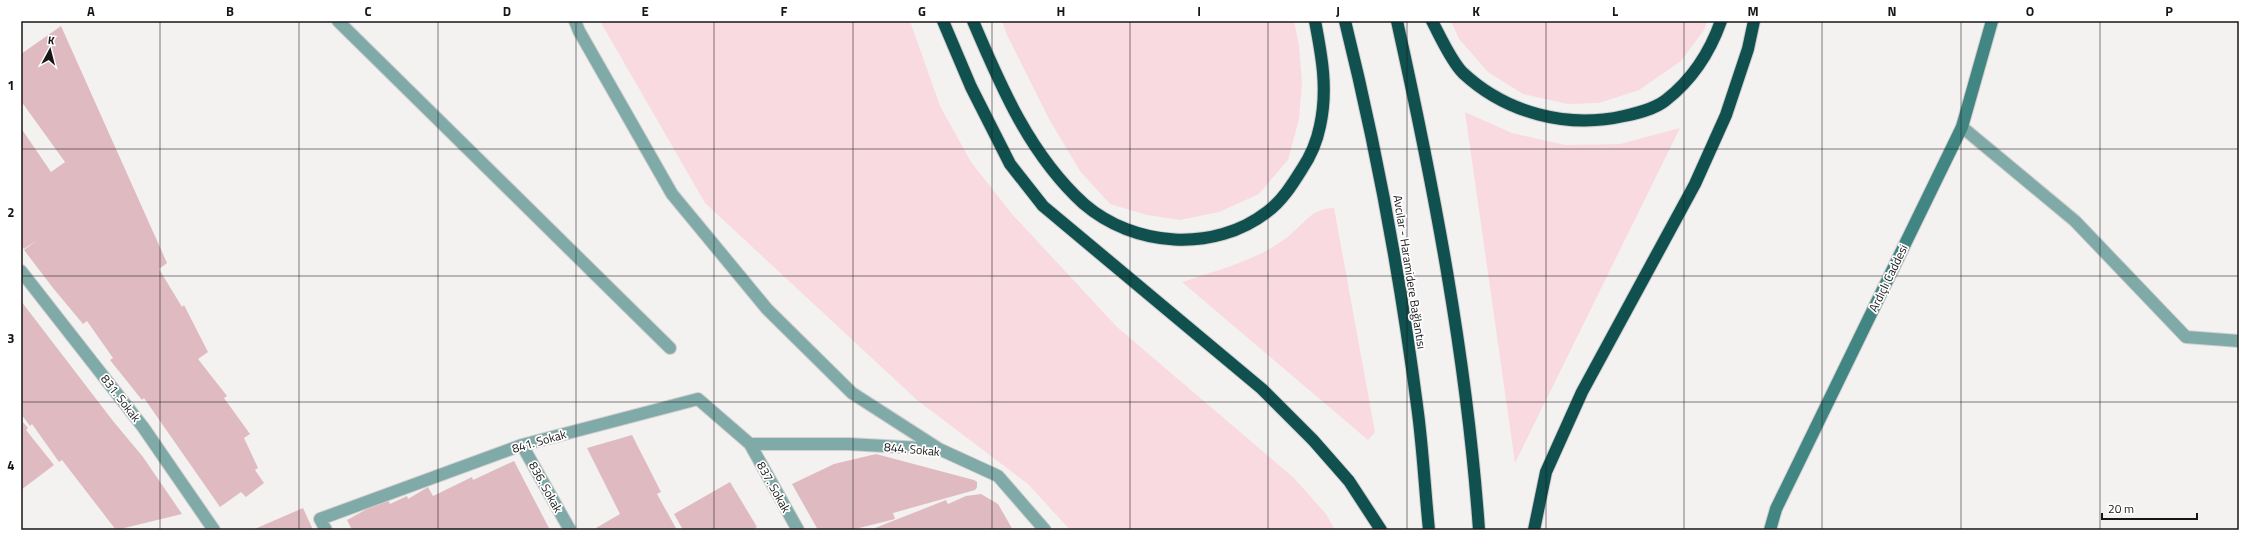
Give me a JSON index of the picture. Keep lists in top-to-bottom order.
{
  "streets": {
    "highway": ["Avcılar - Haramidere Bağlantısı"],
    "main road": ["Ardıçlı Caddesi"],
    "street": [
      "831. Sokak",
      "841. Sokak",
      "844. Sokak",
      "836. Sokak",
      "837. Sokak"
    ]
  },
  "crossings": [
    ["841. Sokak", "844. Sokak"],
    ["841. Sokak", "836. Sokak"],
    ["841. Sokak", "837. Sokak"],
    ["844. Sokak", "837. Sokak"]
  ],
  "scale_bar": "20 m",
  "north": "top",
  "grid": {
    "columns": [
      "A",
      "B",
      "C",
      "D",
      "E",
      "F",
      "G",
      "H",
      "I",
      "J",
      "K",
      "L",
      "M",
      "N",
      "O",
      "P"
    ],
    "rows": [
      "1",
      "2",
      "3",
      "4"
    ]
  }
}
